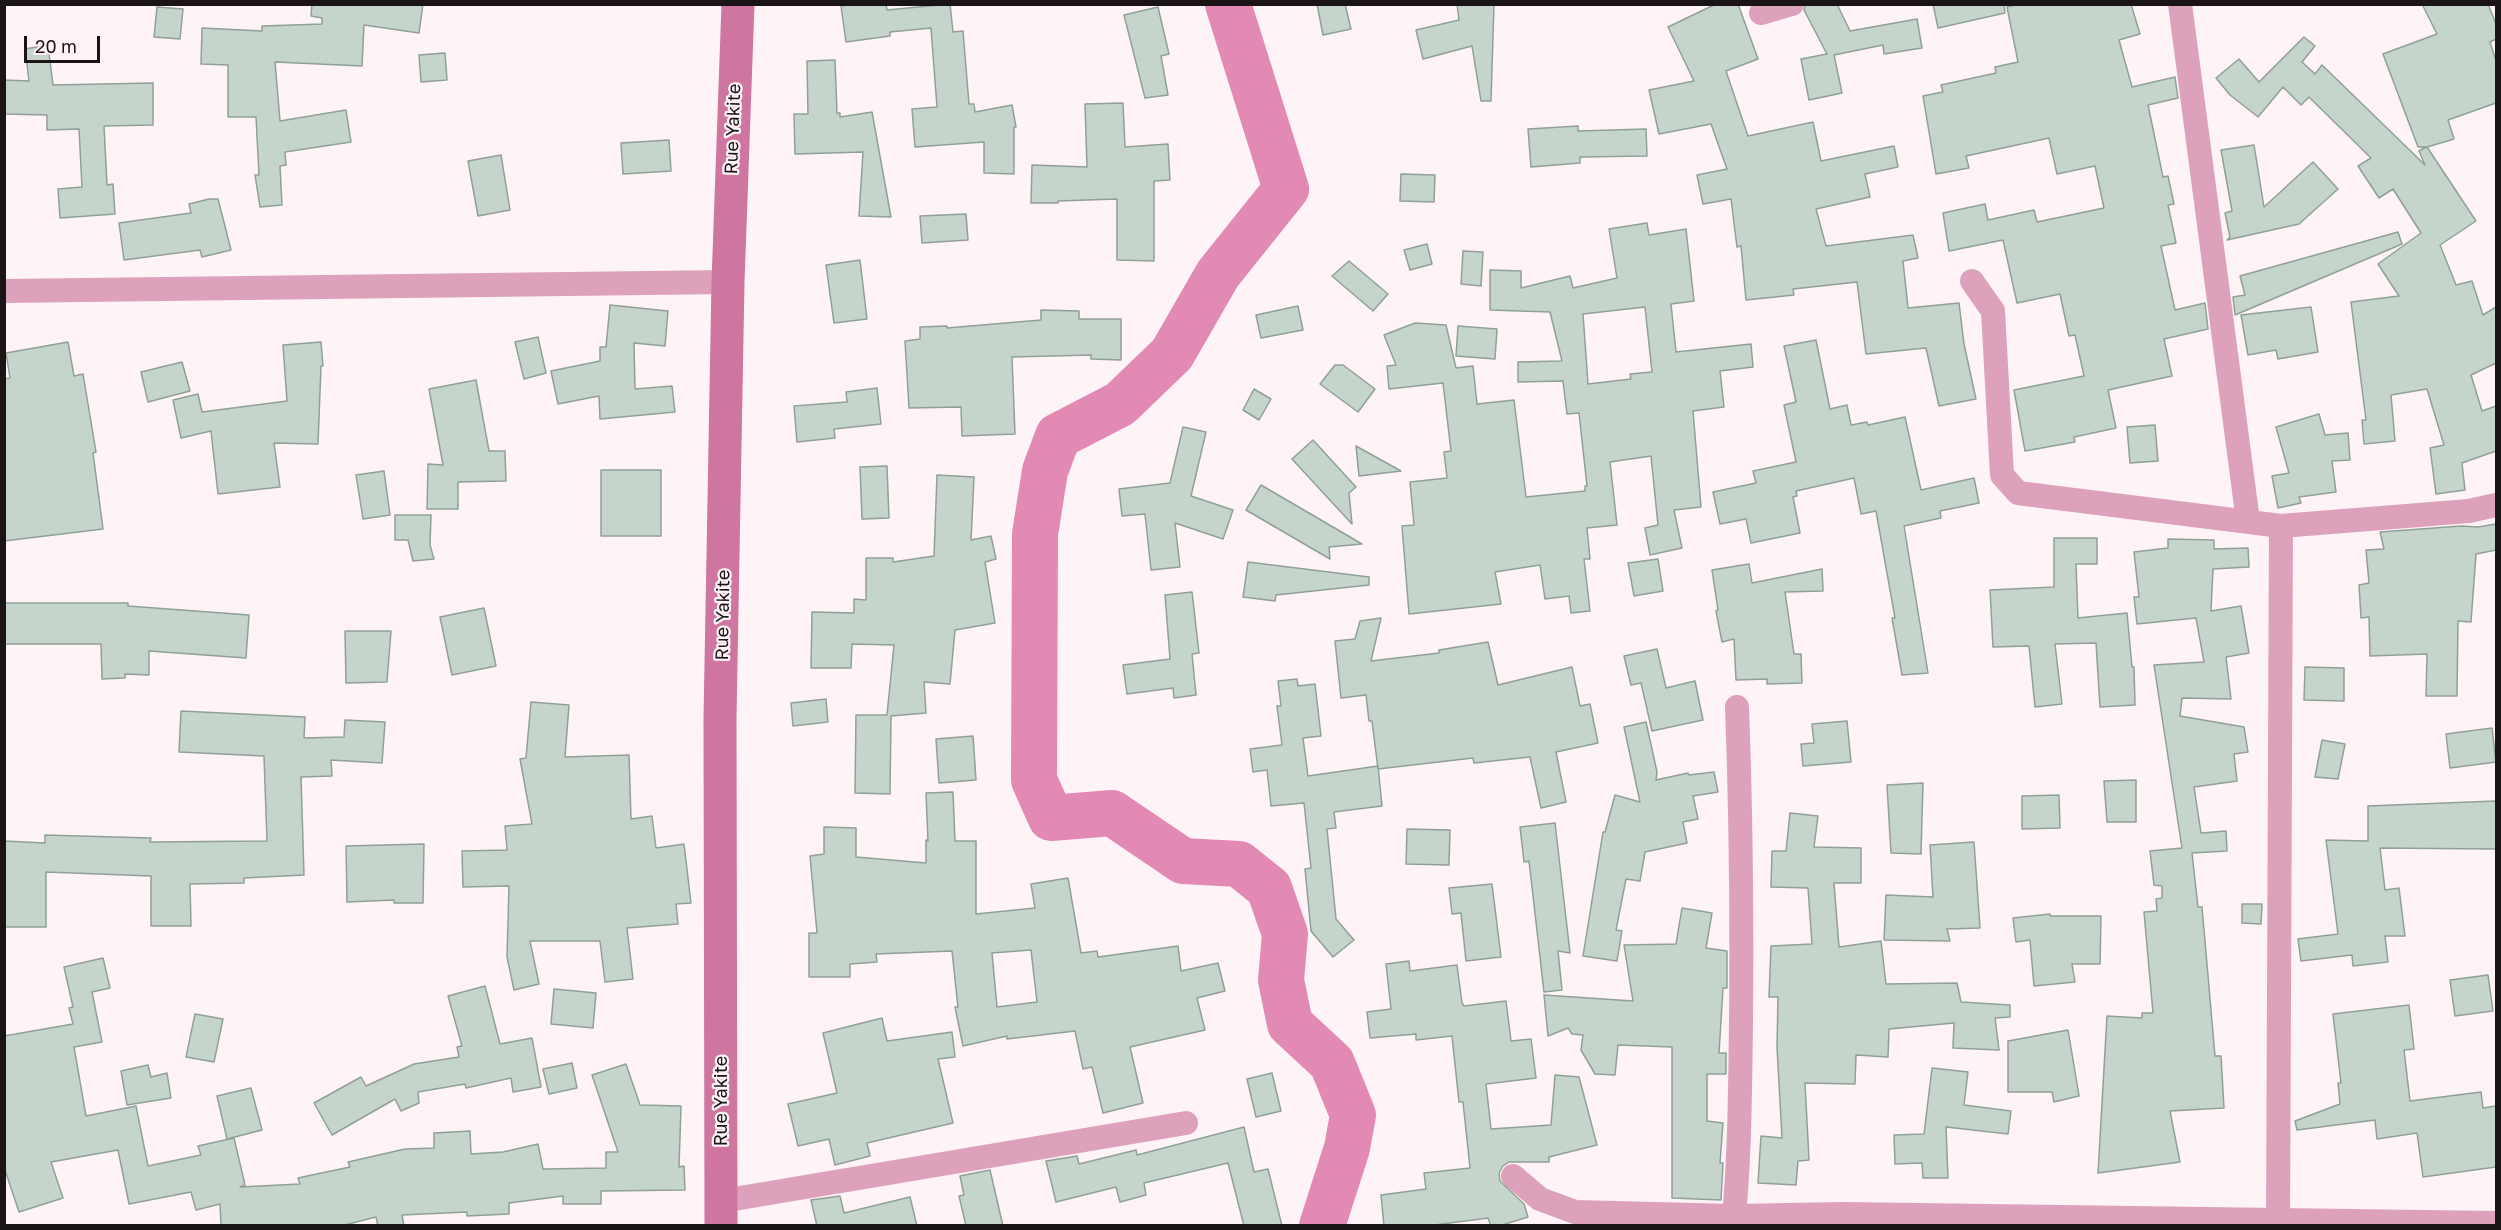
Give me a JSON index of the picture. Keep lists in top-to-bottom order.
{
  "streets": {
    "main road": ["Rue Yakite"]
  },
  "scale_bar": "20 m"
}
